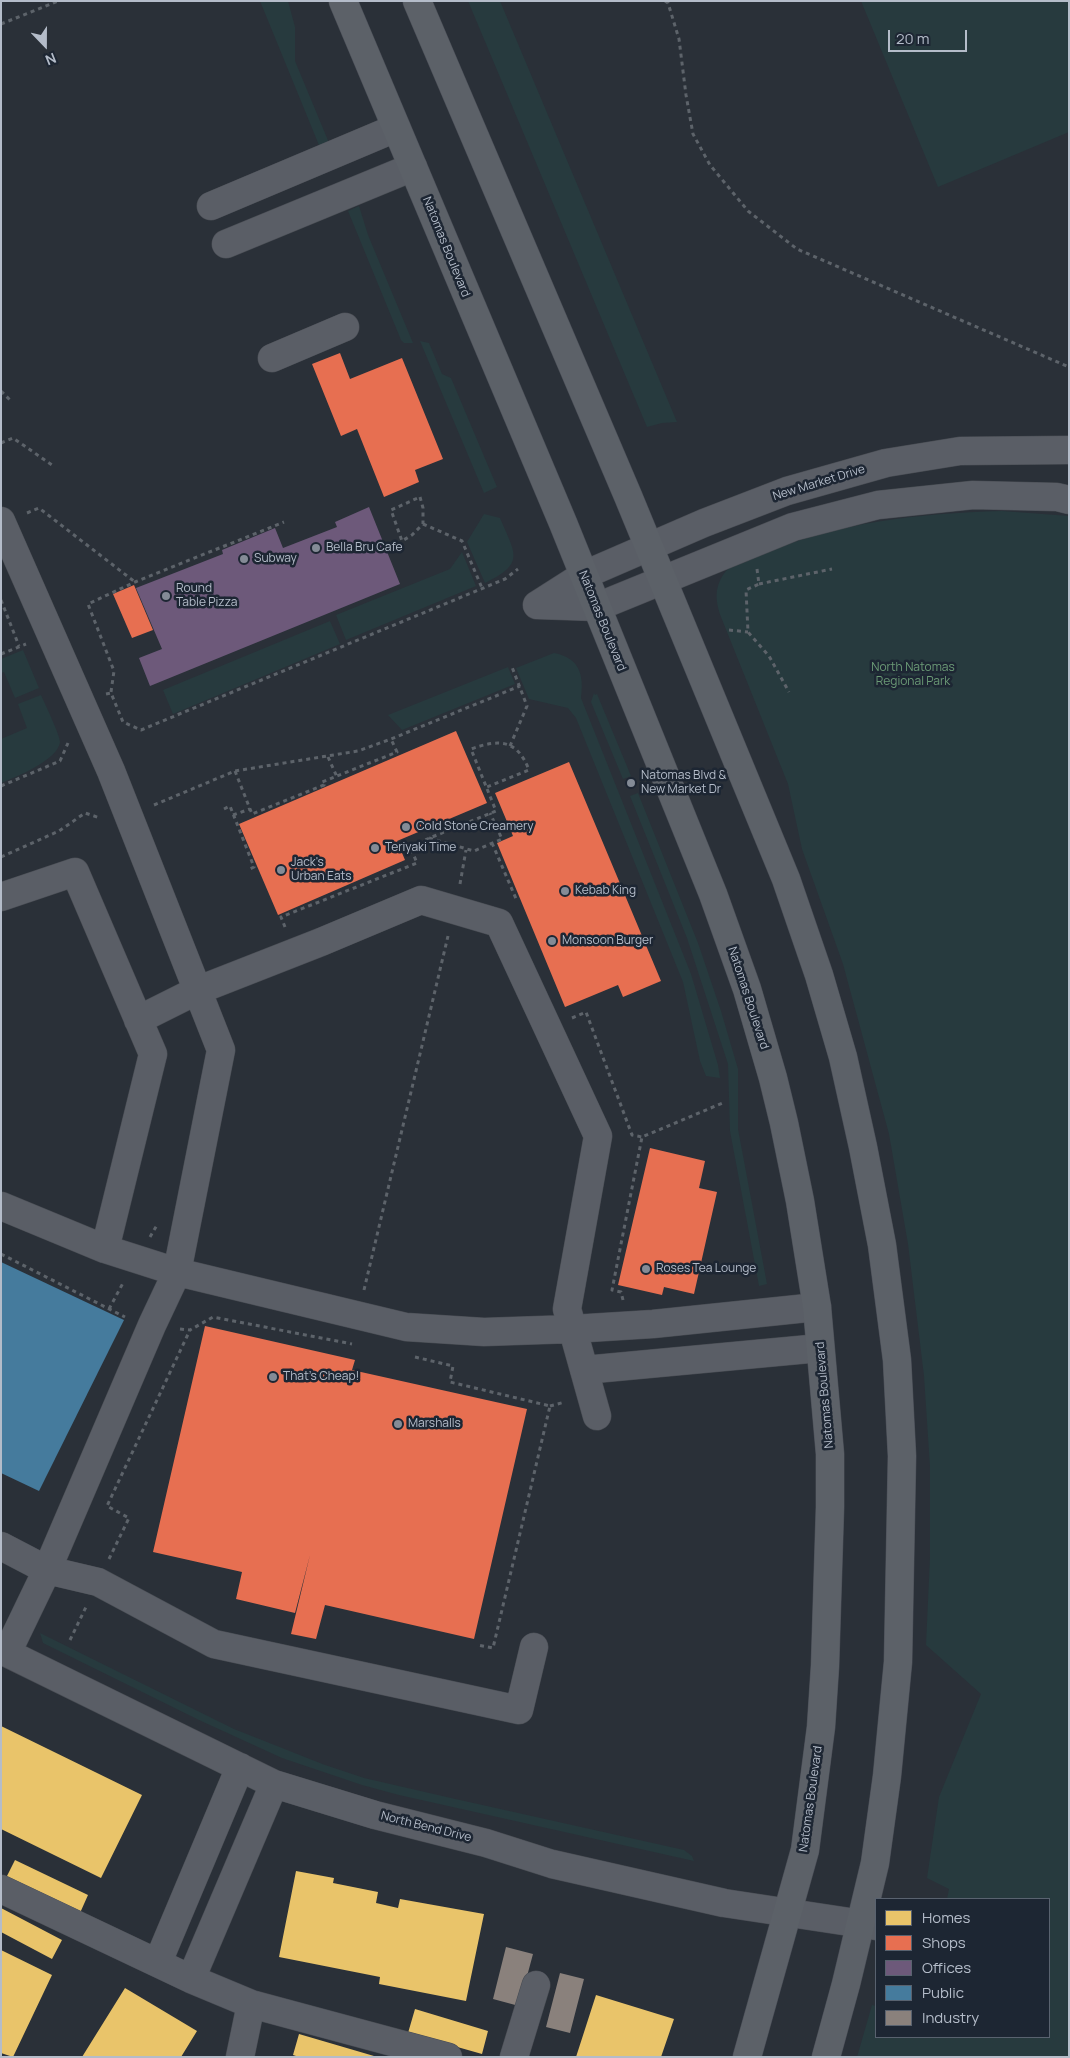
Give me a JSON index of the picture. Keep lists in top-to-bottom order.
{
  "streets": {
    "main road": ["Natomas Boulevard"],
    "street": ["New Market Drive", "North Bend Drive"]
  },
  "crossings": [
    ["Natomas Boulevard", "New Market Drive"],
    ["Natomas Boulevard", "North Bend Drive"]
  ],
  "parks": ["North Natomas Regional Park"],
  "places": [
    "Bella Bru Cafe",
    "Subway",
    "Round Table Pizza",
    "Natomas Blvd & New Market Dr",
    "Cold Stone Creamery",
    "Teriyaki Time",
    "Jack's Urban Eats",
    "Kebab King",
    "Monsoon Burger",
    "Roses Tea Lounge",
    "That’s Cheap!",
    "Marshalls"
  ],
  "legend": [
    "Homes",
    "Shops",
    "Offices",
    "Public",
    "Industry"
  ],
  "scale_bar": "20 m",
  "north": "bottom"
}
